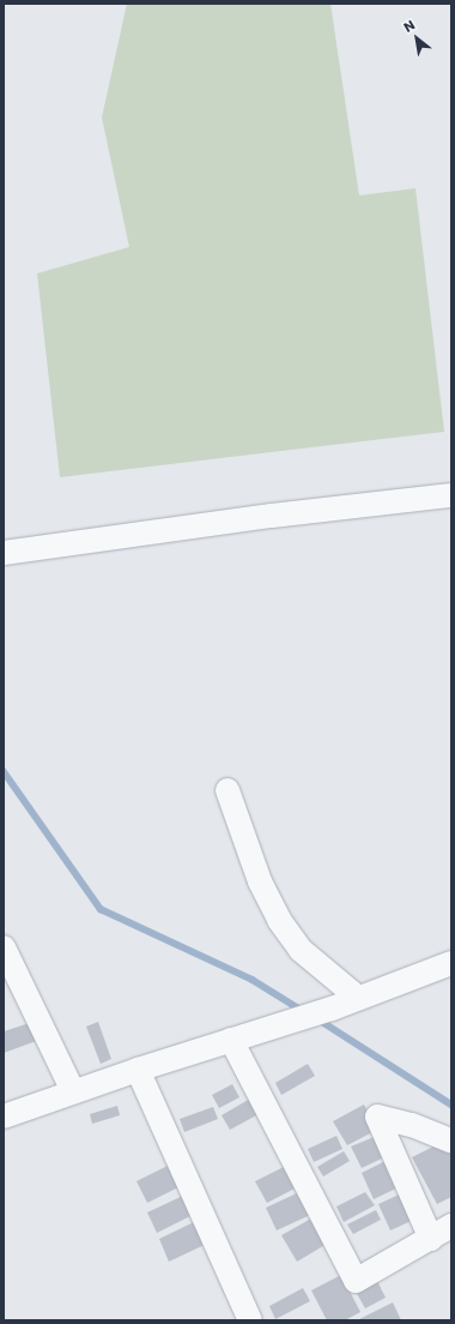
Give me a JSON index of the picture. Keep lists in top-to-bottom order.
{
  "north": "top left"
}
